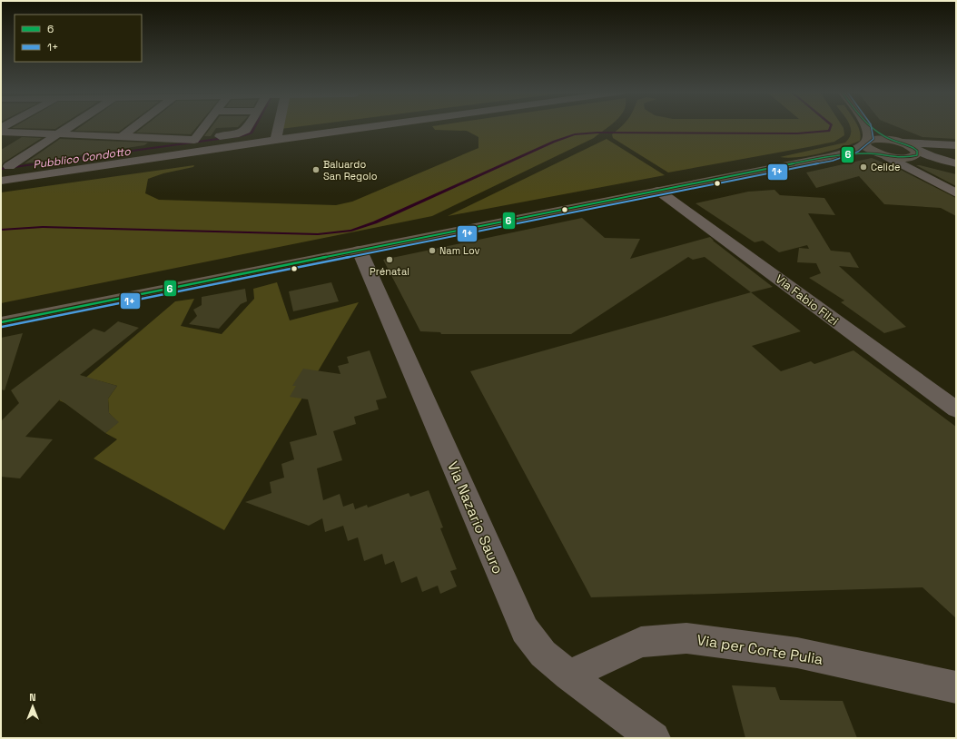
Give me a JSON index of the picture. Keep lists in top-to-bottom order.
{
  "streets": {
    "street": ["Via Fabio Filzi", "Via Nazario Sauro", "Via per Corte Pulia"]
  },
  "crossings": [
    ["Via Nazario Sauro", "Via per Corte Pulia"]
  ],
  "water": ["Pubblico Condotto"],
  "places": [
    "Celide",
    "Baluardo San Regolo",
    "Nam Lov",
    "Prénatal"
  ],
  "lines": ["transit line 6", "transit line 1+"],
  "legend": ["6", "1+"],
  "north": "top"
}
